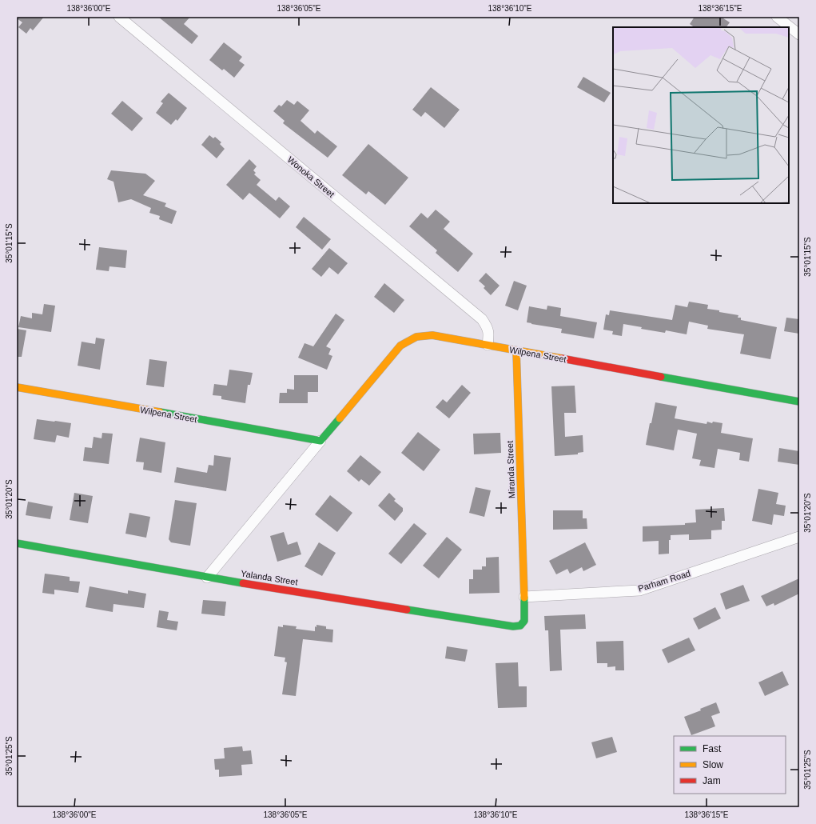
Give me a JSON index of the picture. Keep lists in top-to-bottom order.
{
  "streets": {
    "street": [
      "Wonoka Street",
      "Wilpena Street",
      "Miranda Street",
      "Yalanda Street",
      "Parham Road"
    ]
  },
  "crossings": [
    ["Wonoka Street", "Wilpena Street"],
    ["Wilpena Street", "Miranda Street"],
    ["Wilpena Street", "Yalanda Street"],
    ["Miranda Street", "Yalanda Street"],
    ["Miranda Street", "Parham Road"]
  ],
  "legend": ["Fast", "Slow", "Jam"],
  "coordinates": [
    "138°36'00\"E",
    "138°36'05\"E",
    "138°36'10\"E",
    "138°36'15\"E",
    "35°01'15\"S",
    "35°01'20\"S",
    "35°01'25\"S"
  ]
}
